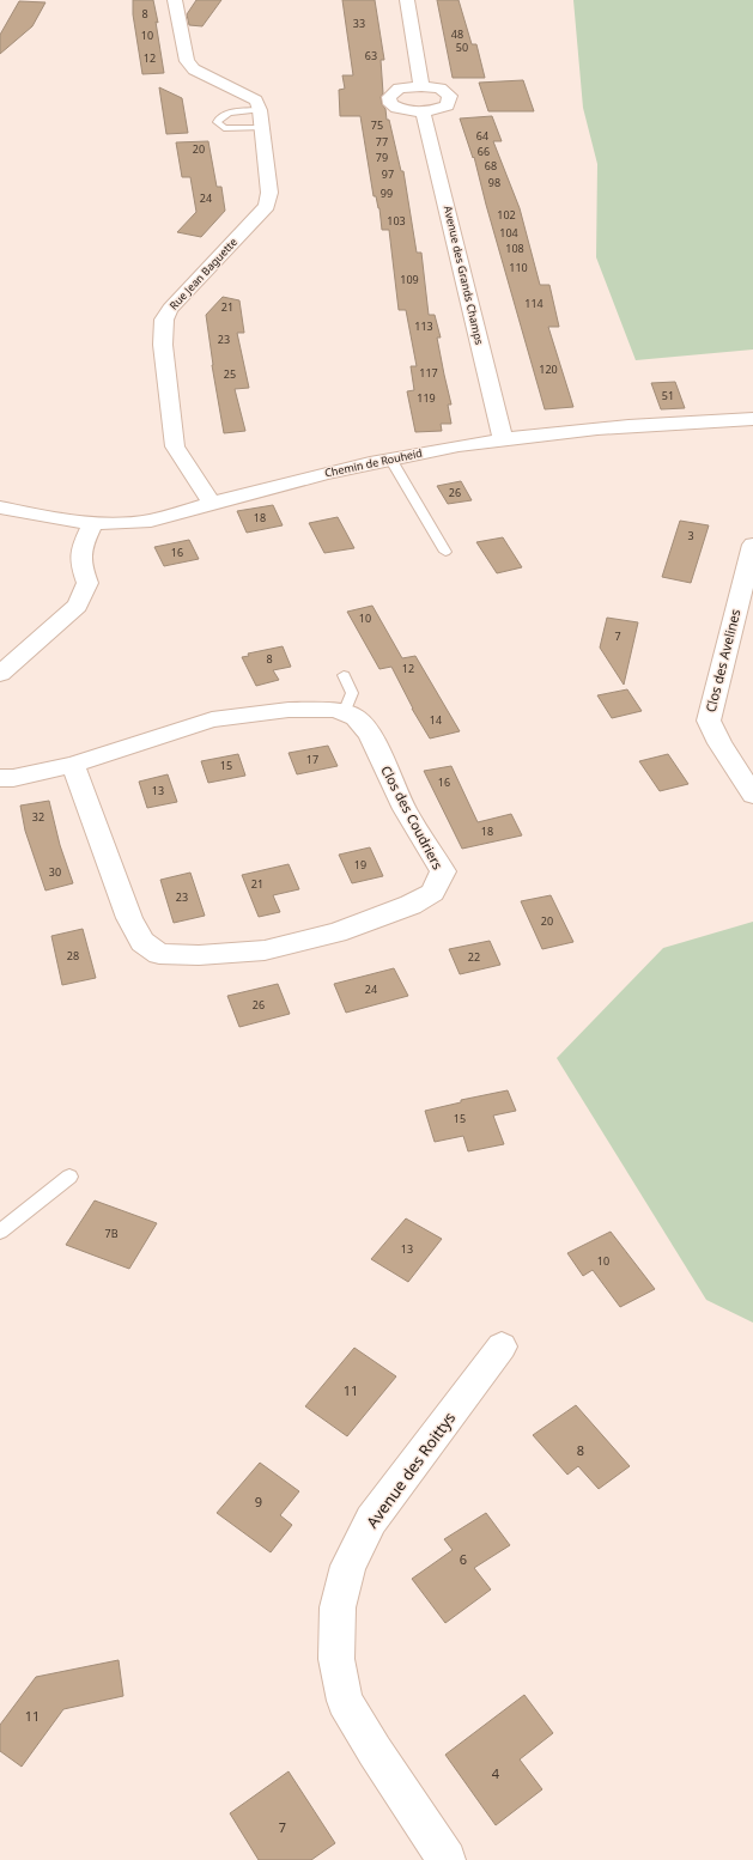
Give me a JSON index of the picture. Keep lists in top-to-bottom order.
{
  "streets": {
    "street": [
      "Rue Jean Baguette",
      "Avenue des Grands Champs",
      "Chemin de Rouheid",
      "Clos des Avelines",
      "Clos des Coudriers",
      "Avenue des Roittys"
    ]
  },
  "crossings": [
    ["Rue Jean Baguette", "Chemin de Rouheid"],
    ["Avenue des Grands Champs", "Chemin de Rouheid"]
  ],
  "house_numbers": [
    "8",
    "33",
    "48",
    "10",
    "50",
    "63",
    "12",
    "75",
    "64",
    "77",
    "20",
    "66",
    "79",
    "68",
    "97",
    "98",
    "99",
    "24",
    "102",
    "103",
    "104",
    "108",
    "110",
    "109",
    "114",
    "21",
    "113",
    "23",
    "120",
    "117",
    "25",
    "51",
    "119",
    "26",
    "18",
    "3",
    "16",
    "10",
    "7",
    "8",
    "12",
    "14",
    "17",
    "15",
    "16",
    "13",
    "32",
    "18",
    "19",
    "30",
    "21",
    "23",
    "20",
    "28",
    "22",
    "24",
    "26",
    "15",
    "7B",
    "13",
    "10",
    "11",
    "8",
    "9",
    "6",
    "11",
    "4",
    "7"
  ]
}
